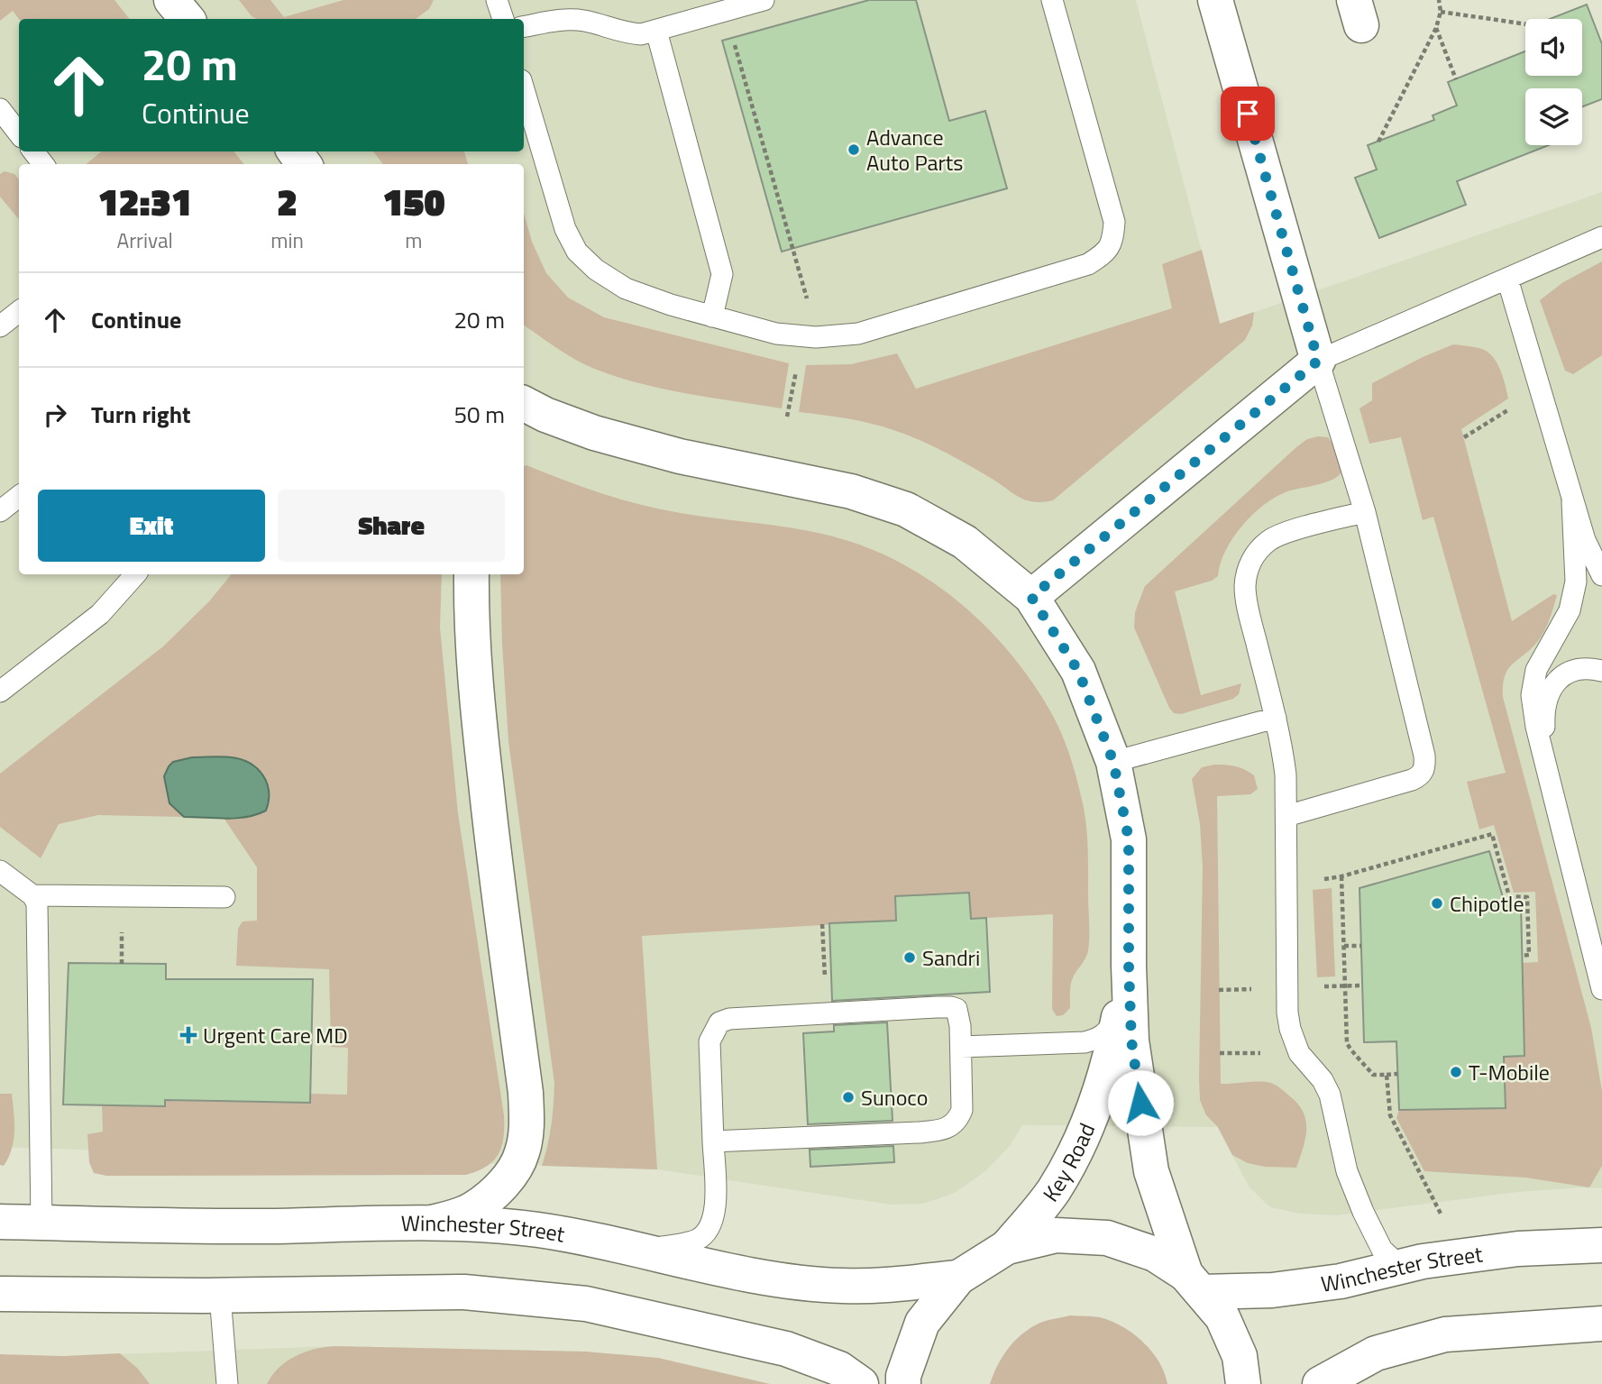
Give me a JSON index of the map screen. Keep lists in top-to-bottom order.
{
  "streets": {
    "street": ["Key Road", "Winchester Street"]
  },
  "places": {
    "other": [
      "Advance Auto Parts",
      "Chipotle",
      "Sandri",
      "T-Mobile",
      "Sunoco"
    ],
    "health": ["Urgent Care MD"]
  },
  "page": {
    "turn": ["20 m", "Continue"],
    "eta": [
      "12:31",
      "Arrival",
      "2",
      "min",
      "150",
      "m"
    ],
    "list": [
      {
        "name": "Continue",
        "value": "20 m"
      },
      {
        "name": "Turn right",
        "value": "50 m"
      }
    ],
    "buttons": ["Exit", "Share"]
  }
}
